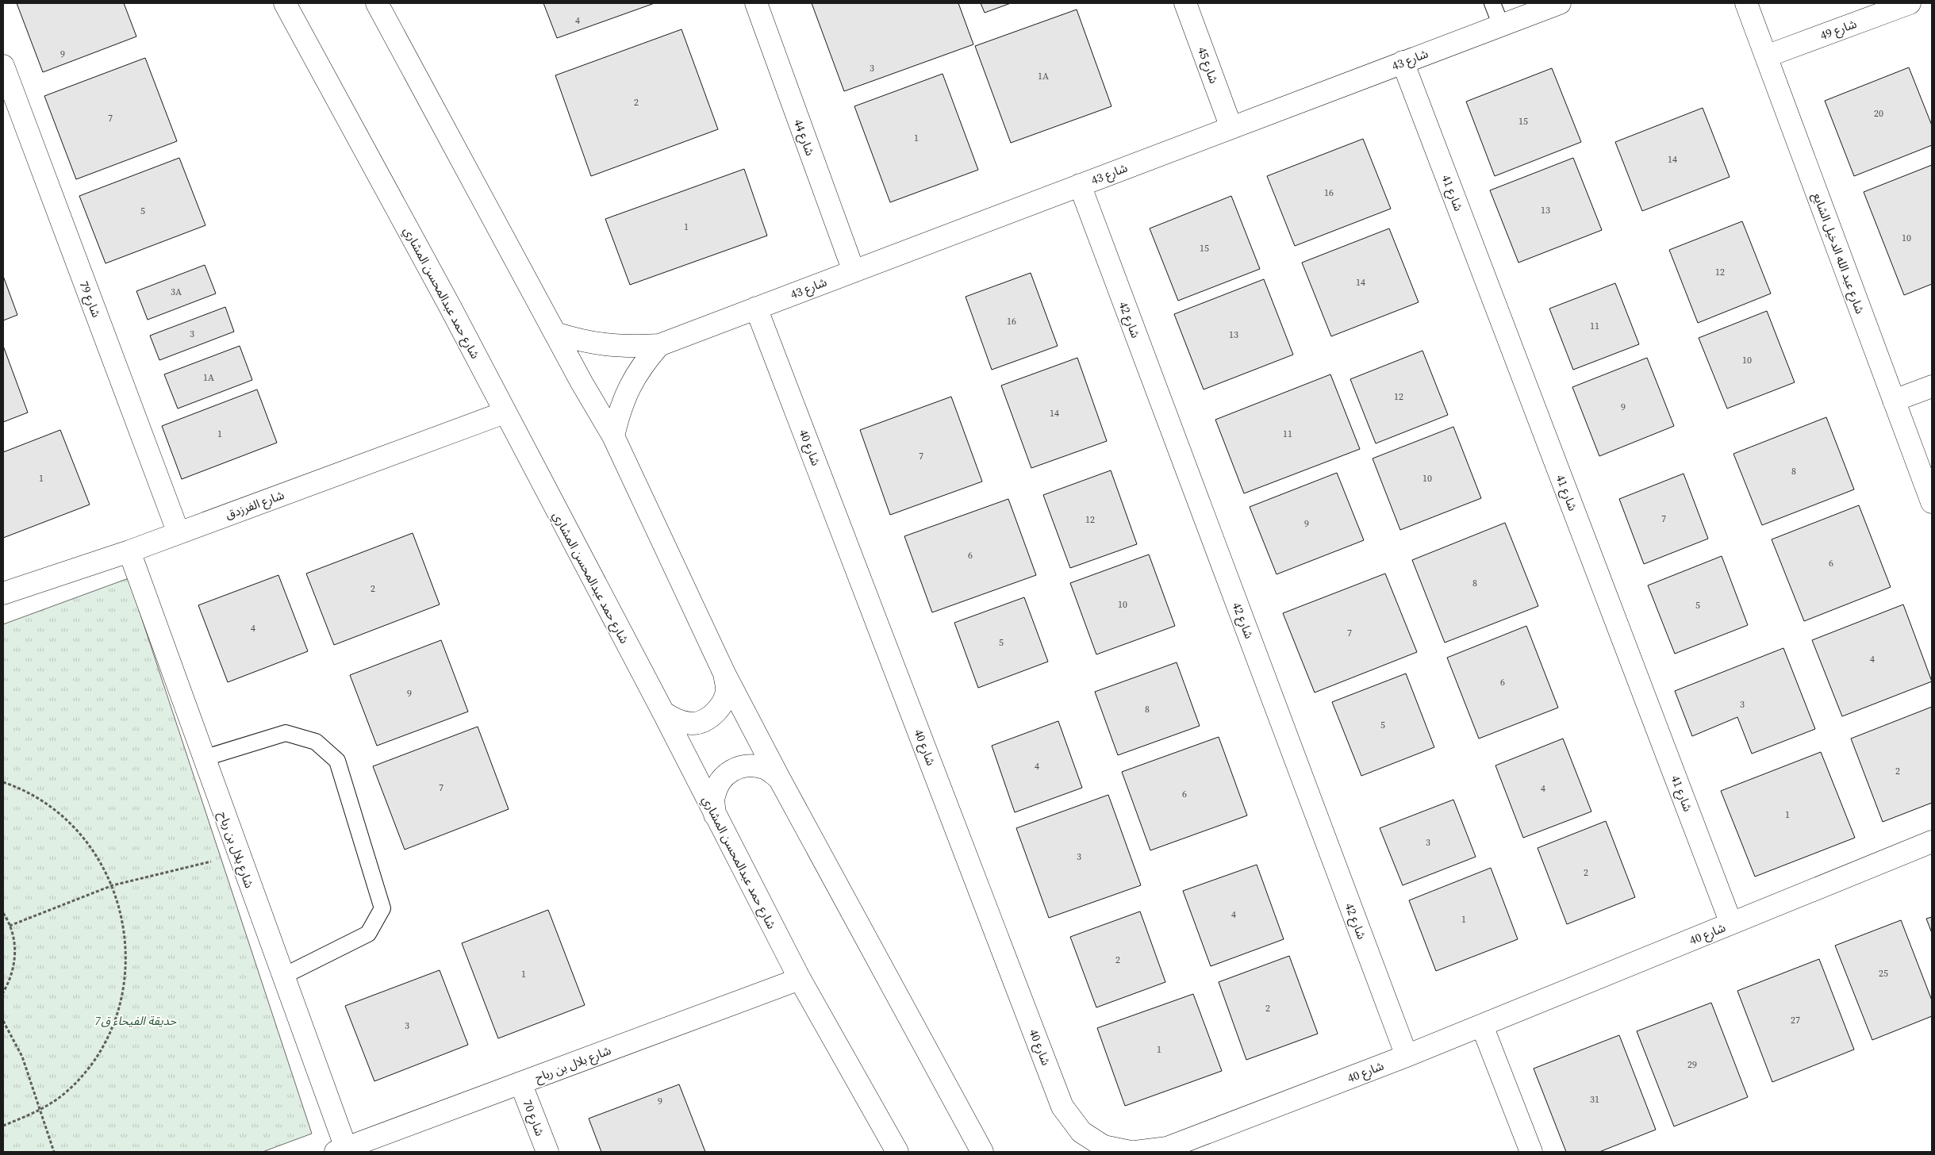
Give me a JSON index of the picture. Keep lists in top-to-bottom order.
{
  "streets": {
    "street": [
      "شارع 49",
      "شارع 43",
      "شارع 45",
      "شارع 44",
      "شارع 41",
      "شارع عبد الله الدخيل الشايع",
      "شارع حمد عبدالمحسن المشاري",
      "شارع 79",
      "شارع 42",
      "شارع 40",
      "شارع الفرزدق",
      "شارع بلال بن رباح",
      "شارع 70"
    ]
  },
  "crossings": [
    ["شارع 49", "شارع عبد الله الدخيل الشايع"],
    ["شارع 43", "شارع 45"],
    ["شارع 43", "شارع 44"],
    ["شارع 43", "شارع 41"],
    ["شارع 43", "شارع 42"],
    ["شارع 43", "شارع 40"],
    ["شارع 41", "شارع 40"],
    ["شارع حمد عبدالمحسن المشاري", "شارع الفرزدق"],
    ["شارع حمد عبدالمحسن المشاري", "شارع بلال بن رباح"],
    ["شارع 79", "شارع الفرزدق"],
    ["شارع 42", "شارع 40"],
    ["شارع الفرزدق", "شارع بلال بن رباح"],
    ["شارع بلال بن رباح", "شارع 70"]
  ],
  "parks": ["حديقة الفيحاء ق7"],
  "house_numbers": [
    "4",
    "9",
    "3",
    "1A",
    "2",
    "20",
    "7",
    "15",
    "1",
    "14",
    "16",
    "13",
    "5",
    "1",
    "10",
    "15",
    "12",
    "14",
    "3A",
    "16",
    "11",
    "3",
    "13",
    "10",
    "1A",
    "12",
    "9",
    "14",
    "1",
    "11",
    "7",
    "8",
    "1",
    "10",
    "7",
    "12",
    "9",
    "6",
    "6",
    "8",
    "2",
    "10",
    "5",
    "4",
    "7",
    "5",
    "4",
    "6",
    "9",
    "3",
    "8",
    "5",
    "4",
    "2",
    "7",
    "4",
    "6",
    "1",
    "3",
    "3",
    "2",
    "4",
    "1",
    "2",
    "25",
    "1",
    "2",
    "27",
    "3",
    "1",
    "29",
    "31",
    "9"
  ]
}
